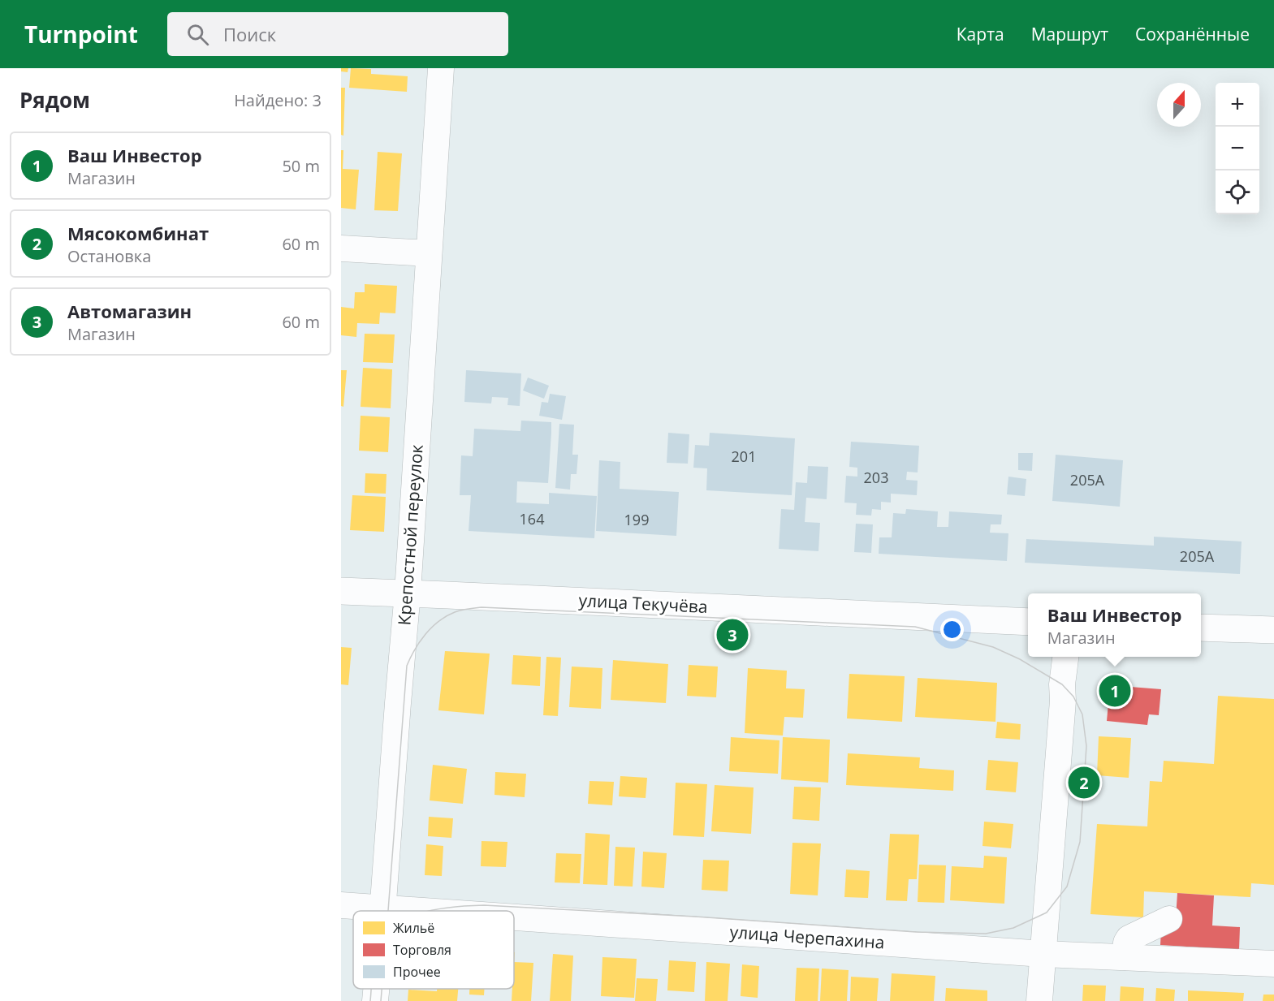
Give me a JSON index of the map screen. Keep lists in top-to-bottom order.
{
  "streets": {
    "main road": ["улица Текучёва"],
    "street": ["Крепостной переулок", "улица Черепахина"]
  },
  "crossings": [
    ["Крепостной переулок", "улица Текучёва"],
    ["Крепостной переулок", "улица Черепахина"]
  ],
  "house_numbers": [
    "201",
    "203",
    "205А",
    "164",
    "199",
    "205А"
  ],
  "legend": ["Жильё", "Торговля", "Прочее"],
  "north": "top",
  "page": {
    "header": "Turnpoint",
    "search": "Поиск",
    "nav": ["Карта", "Маршрут", "Сохранённые"],
    "heading": ["Рядом", "Найдено: 3"],
    "map_buttons": ["+", "−"],
    "list": [
      {
        "mark": "1",
        "name": "Ваш Инвестор",
        "note": "Магазин",
        "value": "50 m"
      },
      {
        "mark": "2",
        "name": "Мясокомбинат",
        "note": "Остановка",
        "value": "60 m"
      },
      {
        "mark": "3",
        "name": "Автомагазин",
        "note": "Магазин",
        "value": "60 m"
      }
    ],
    "popup": ["Ваш Инвестор", "Магазин"],
    "pins": ["3", "1", "2"]
  }
}
